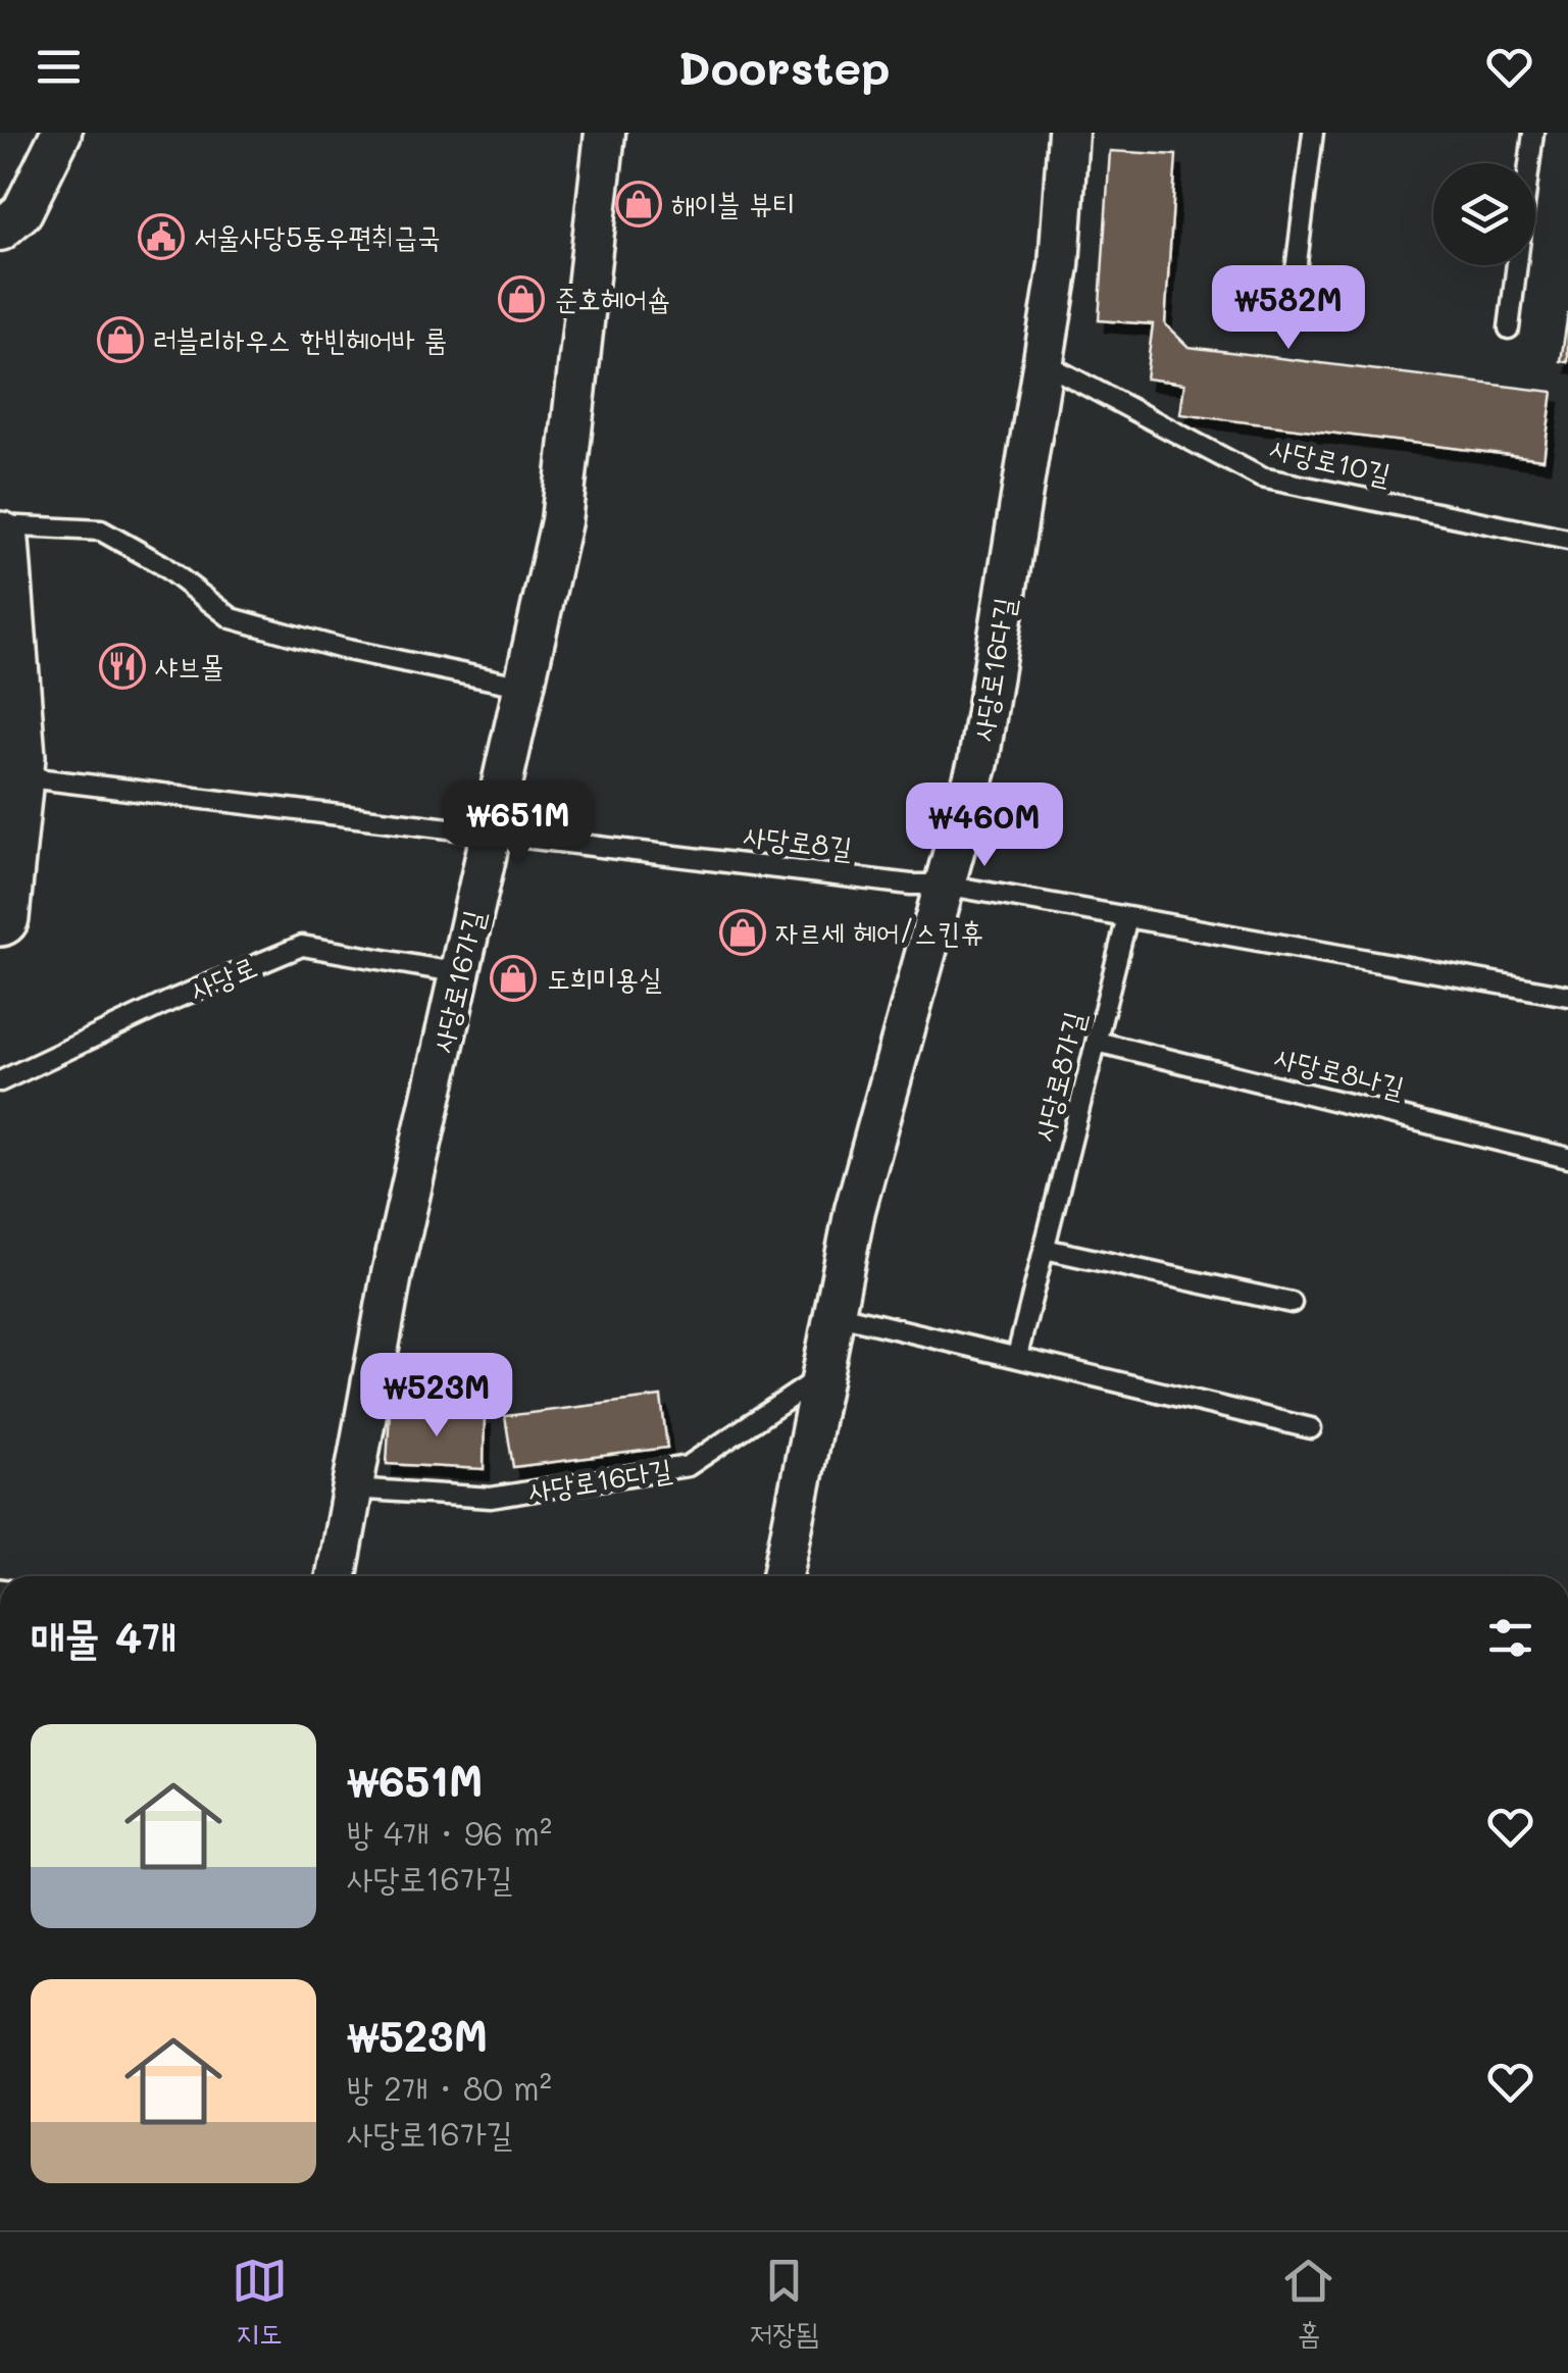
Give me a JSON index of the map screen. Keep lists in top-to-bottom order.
{
  "streets": {
    "street": ["사당로16다길", "사당로16가길"],
    "lane": [
      "사당로10길",
      "사당로8길",
      "사당로",
      "사당로8나길",
      "사당로8가길"
    ]
  },
  "crossings": [
    ["사당로10길", "사당로16다길"],
    ["사당로16다길", "사당로8길"],
    ["사당로16다길", "사당로16가길"],
    ["사당로8길", "사당로16가길"],
    ["사당로8길", "사당로8가길"],
    ["사당로", "사당로16가길"],
    ["사당로8나길", "사당로8가길"]
  ],
  "places": {
    "shop": [
      "해이블 뷰티",
      "준호헤어숍",
      "러블리하우스 한빈헤어바 룸",
      "자르세 헤어/스킨휴",
      "도희미용실"
    ],
    "public building": ["서울사당5동우편취급국"],
    "restaurant": ["샤브몰"]
  },
  "page": {
    "header": "Doorstep",
    "price": [
      "₩582M",
      "₩651M",
      "₩460M",
      "₩523M"
    ],
    "heading": "매물 4개",
    "list": [
      {
        "name": "₩651M",
        "note": "방 4개 · 96 m² · 사당로16가길"
      },
      {
        "name": "₩523M",
        "note": "방 2개 · 80 m² · 사당로16가길"
      }
    ],
    "tabs": ["지도", "저장됨", "홈"]
  }
}
